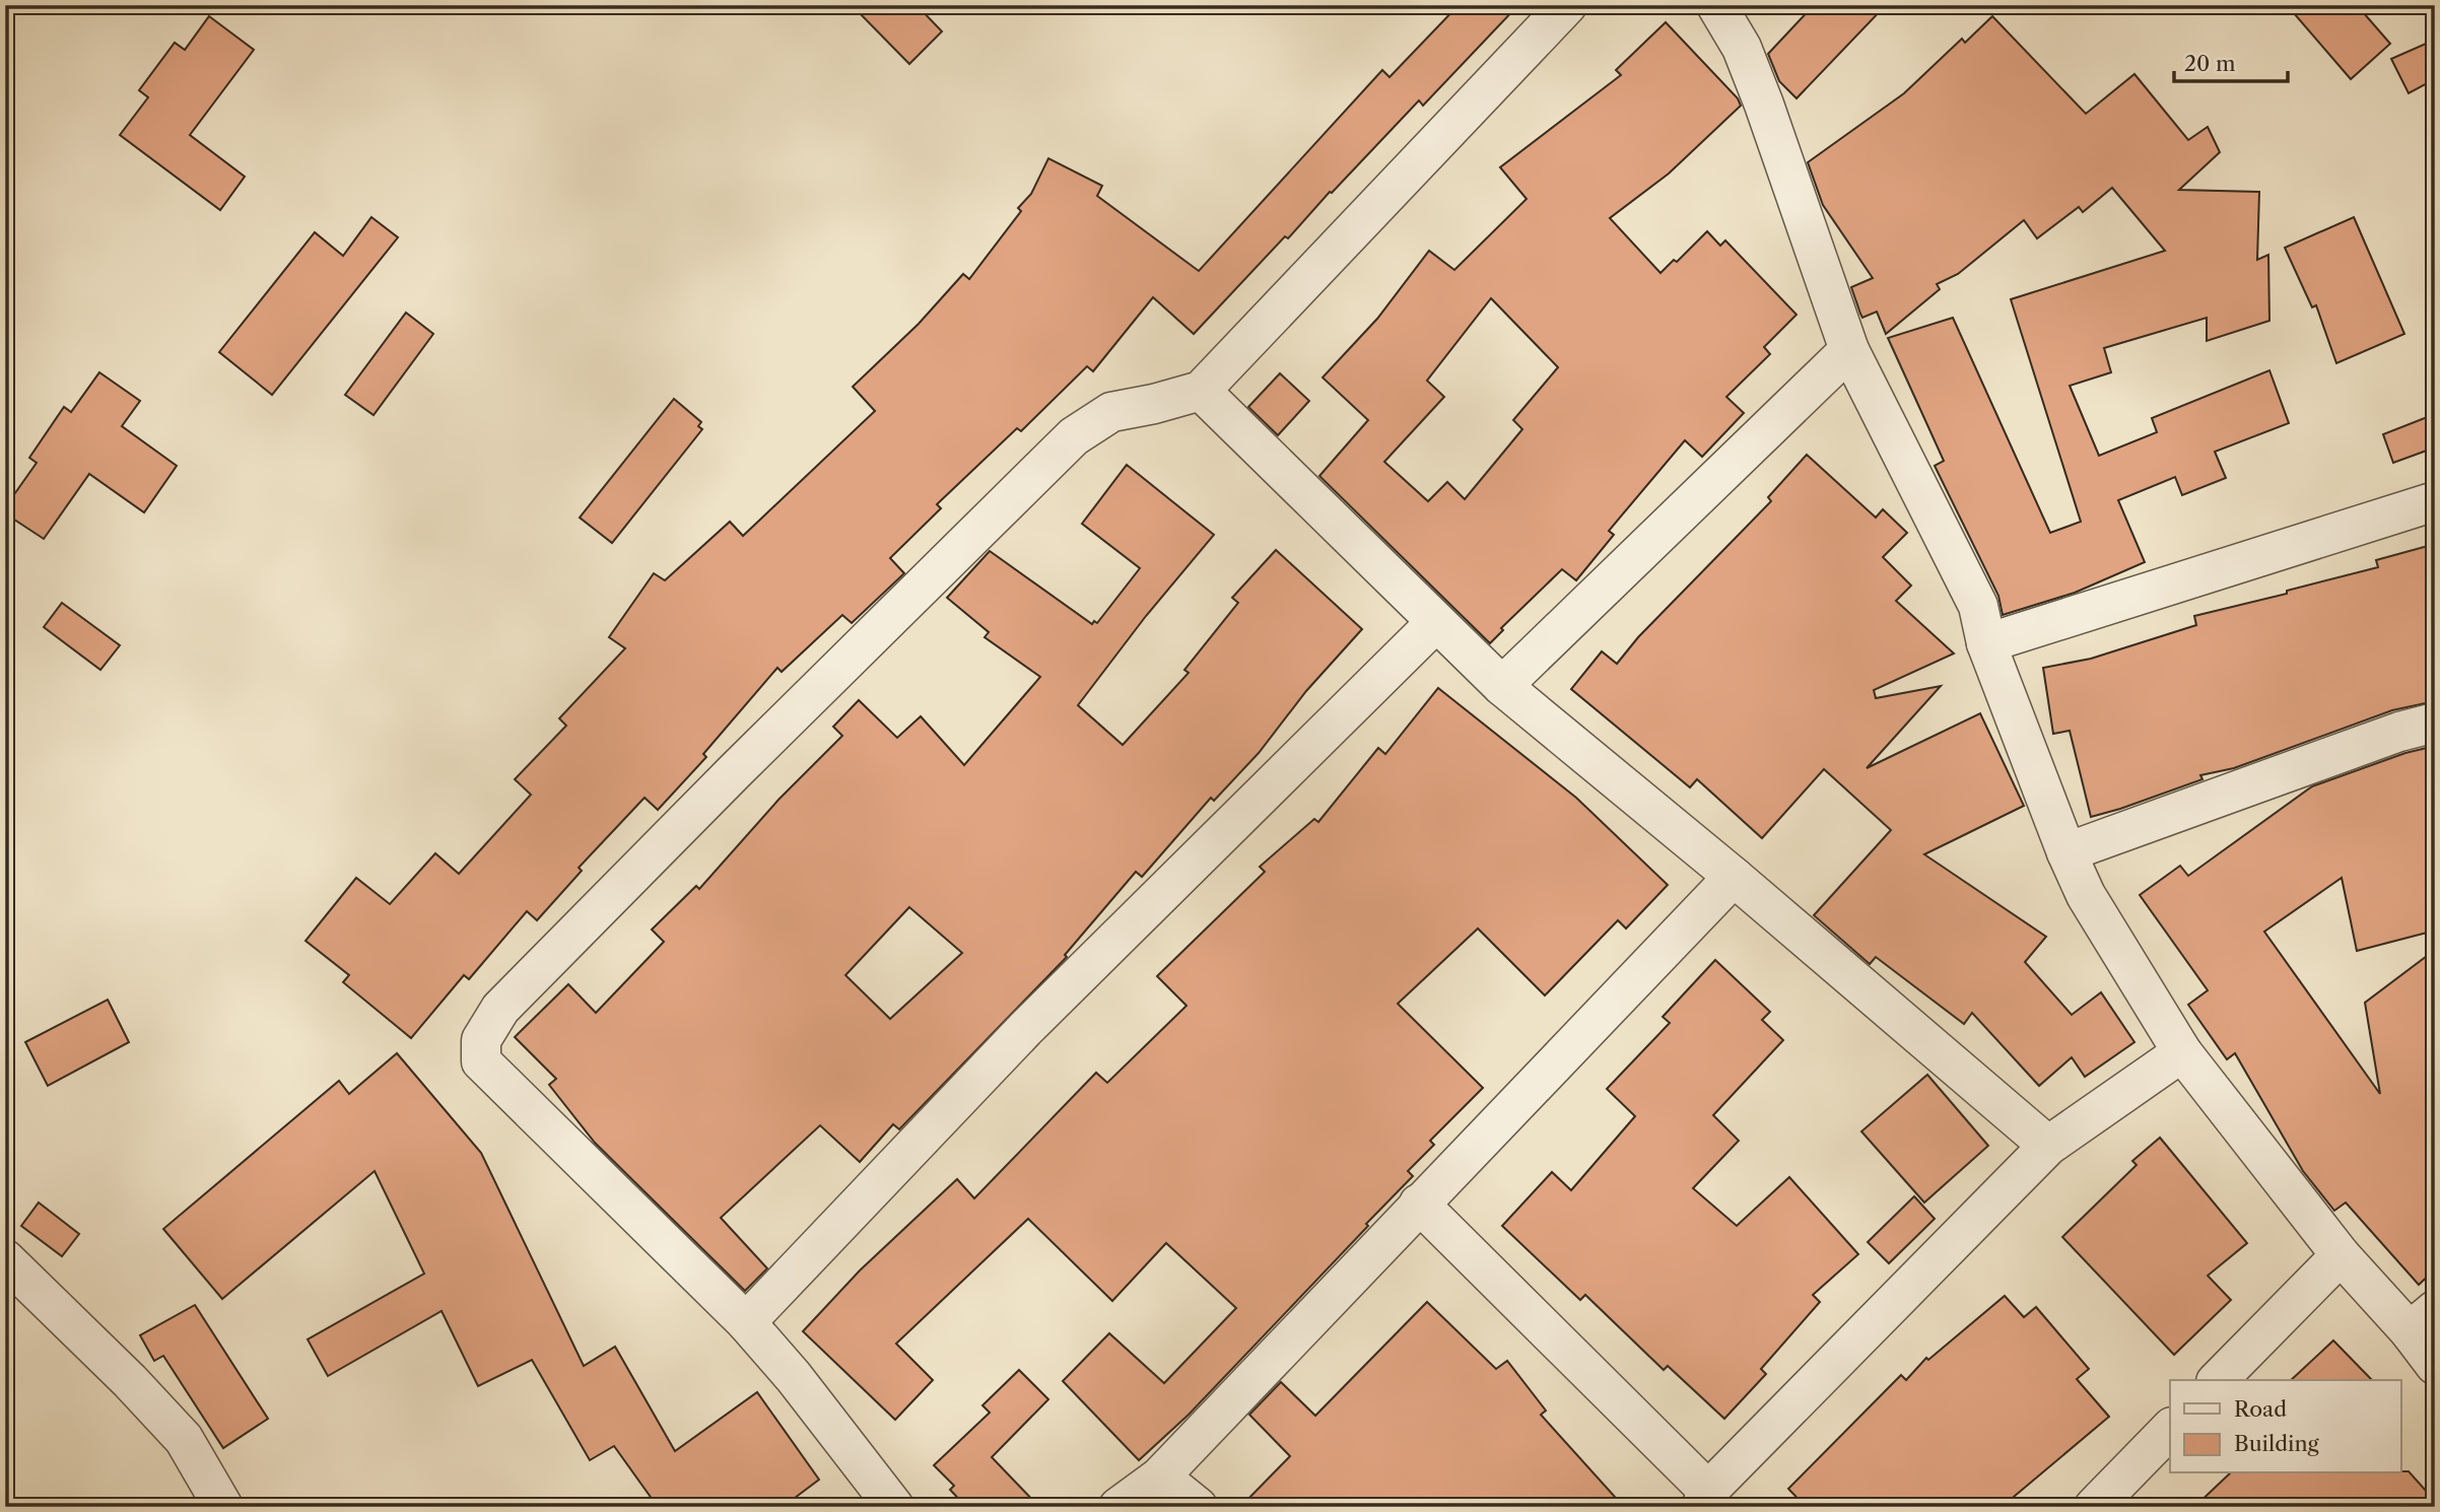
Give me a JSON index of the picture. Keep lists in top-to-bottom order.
{
  "legend": ["Road", "Building"],
  "scale_bar": "20 m"
}
